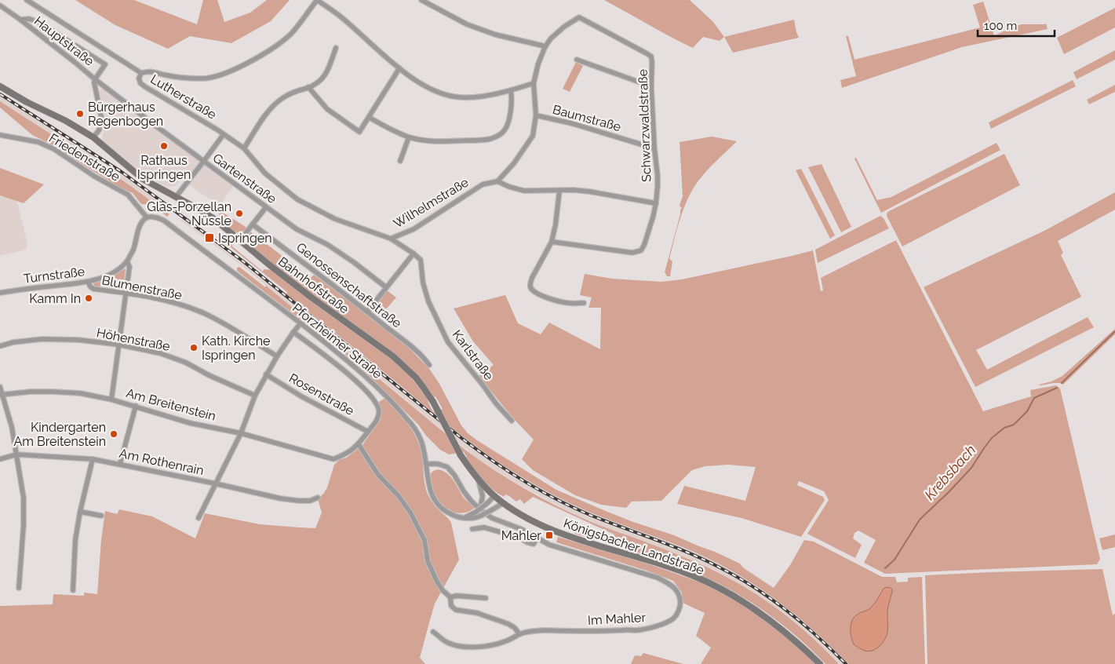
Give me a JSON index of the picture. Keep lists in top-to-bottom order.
{
  "streets": {
    "main road": ["Bahnhofstraße", "Königsbacher Landstraße"],
    "street": [
      "Hauptstraße",
      "Lutherstraße",
      "Baumstraße",
      "Schwarzwaldstraße",
      "Friedenstraße",
      "Gartenstraße",
      "Wilhelmstraße",
      "Turnstraße",
      "Genossenschaftstraße",
      "Blumenstraße",
      "Höhenstraße",
      "Pforzheimer Straße",
      "Karlstraße",
      "Rosenstraße",
      "Am Breitenstein",
      "Am Rothenrain",
      "Im Mahler"
    ]
  },
  "crossings": [
    ["Hauptstraße", "Gartenstraße"],
    ["Lutherstraße", "Wilhelmstraße"],
    ["Baumstraße", "Schwarzwaldstraße"],
    ["Friedenstraße", "Turnstraße"],
    ["Friedenstraße", "Pforzheimer Straße"],
    ["Turnstraße", "Blumenstraße"],
    ["Turnstraße", "Pforzheimer Straße"],
    ["Bahnhofstraße", "Königsbacher Landstraße"],
    ["Pforzheimer Straße", "Königsbacher Landstraße"],
    ["Pforzheimer Straße", "Im Mahler"]
  ],
  "water": ["Krebsbach"],
  "places": {
    "other": [
      "Bürgerhaus Regenbogen",
      "Rathaus Ispringen",
      "Glas-Porzellan Nüssle",
      "Kamm In",
      "Kath. Kirche Ispringen",
      "Kindergarten Am Breitenstein"
    ],
    "transit": ["Ispringen", "Mahler"]
  },
  "scale_bar": "100 m"
}
